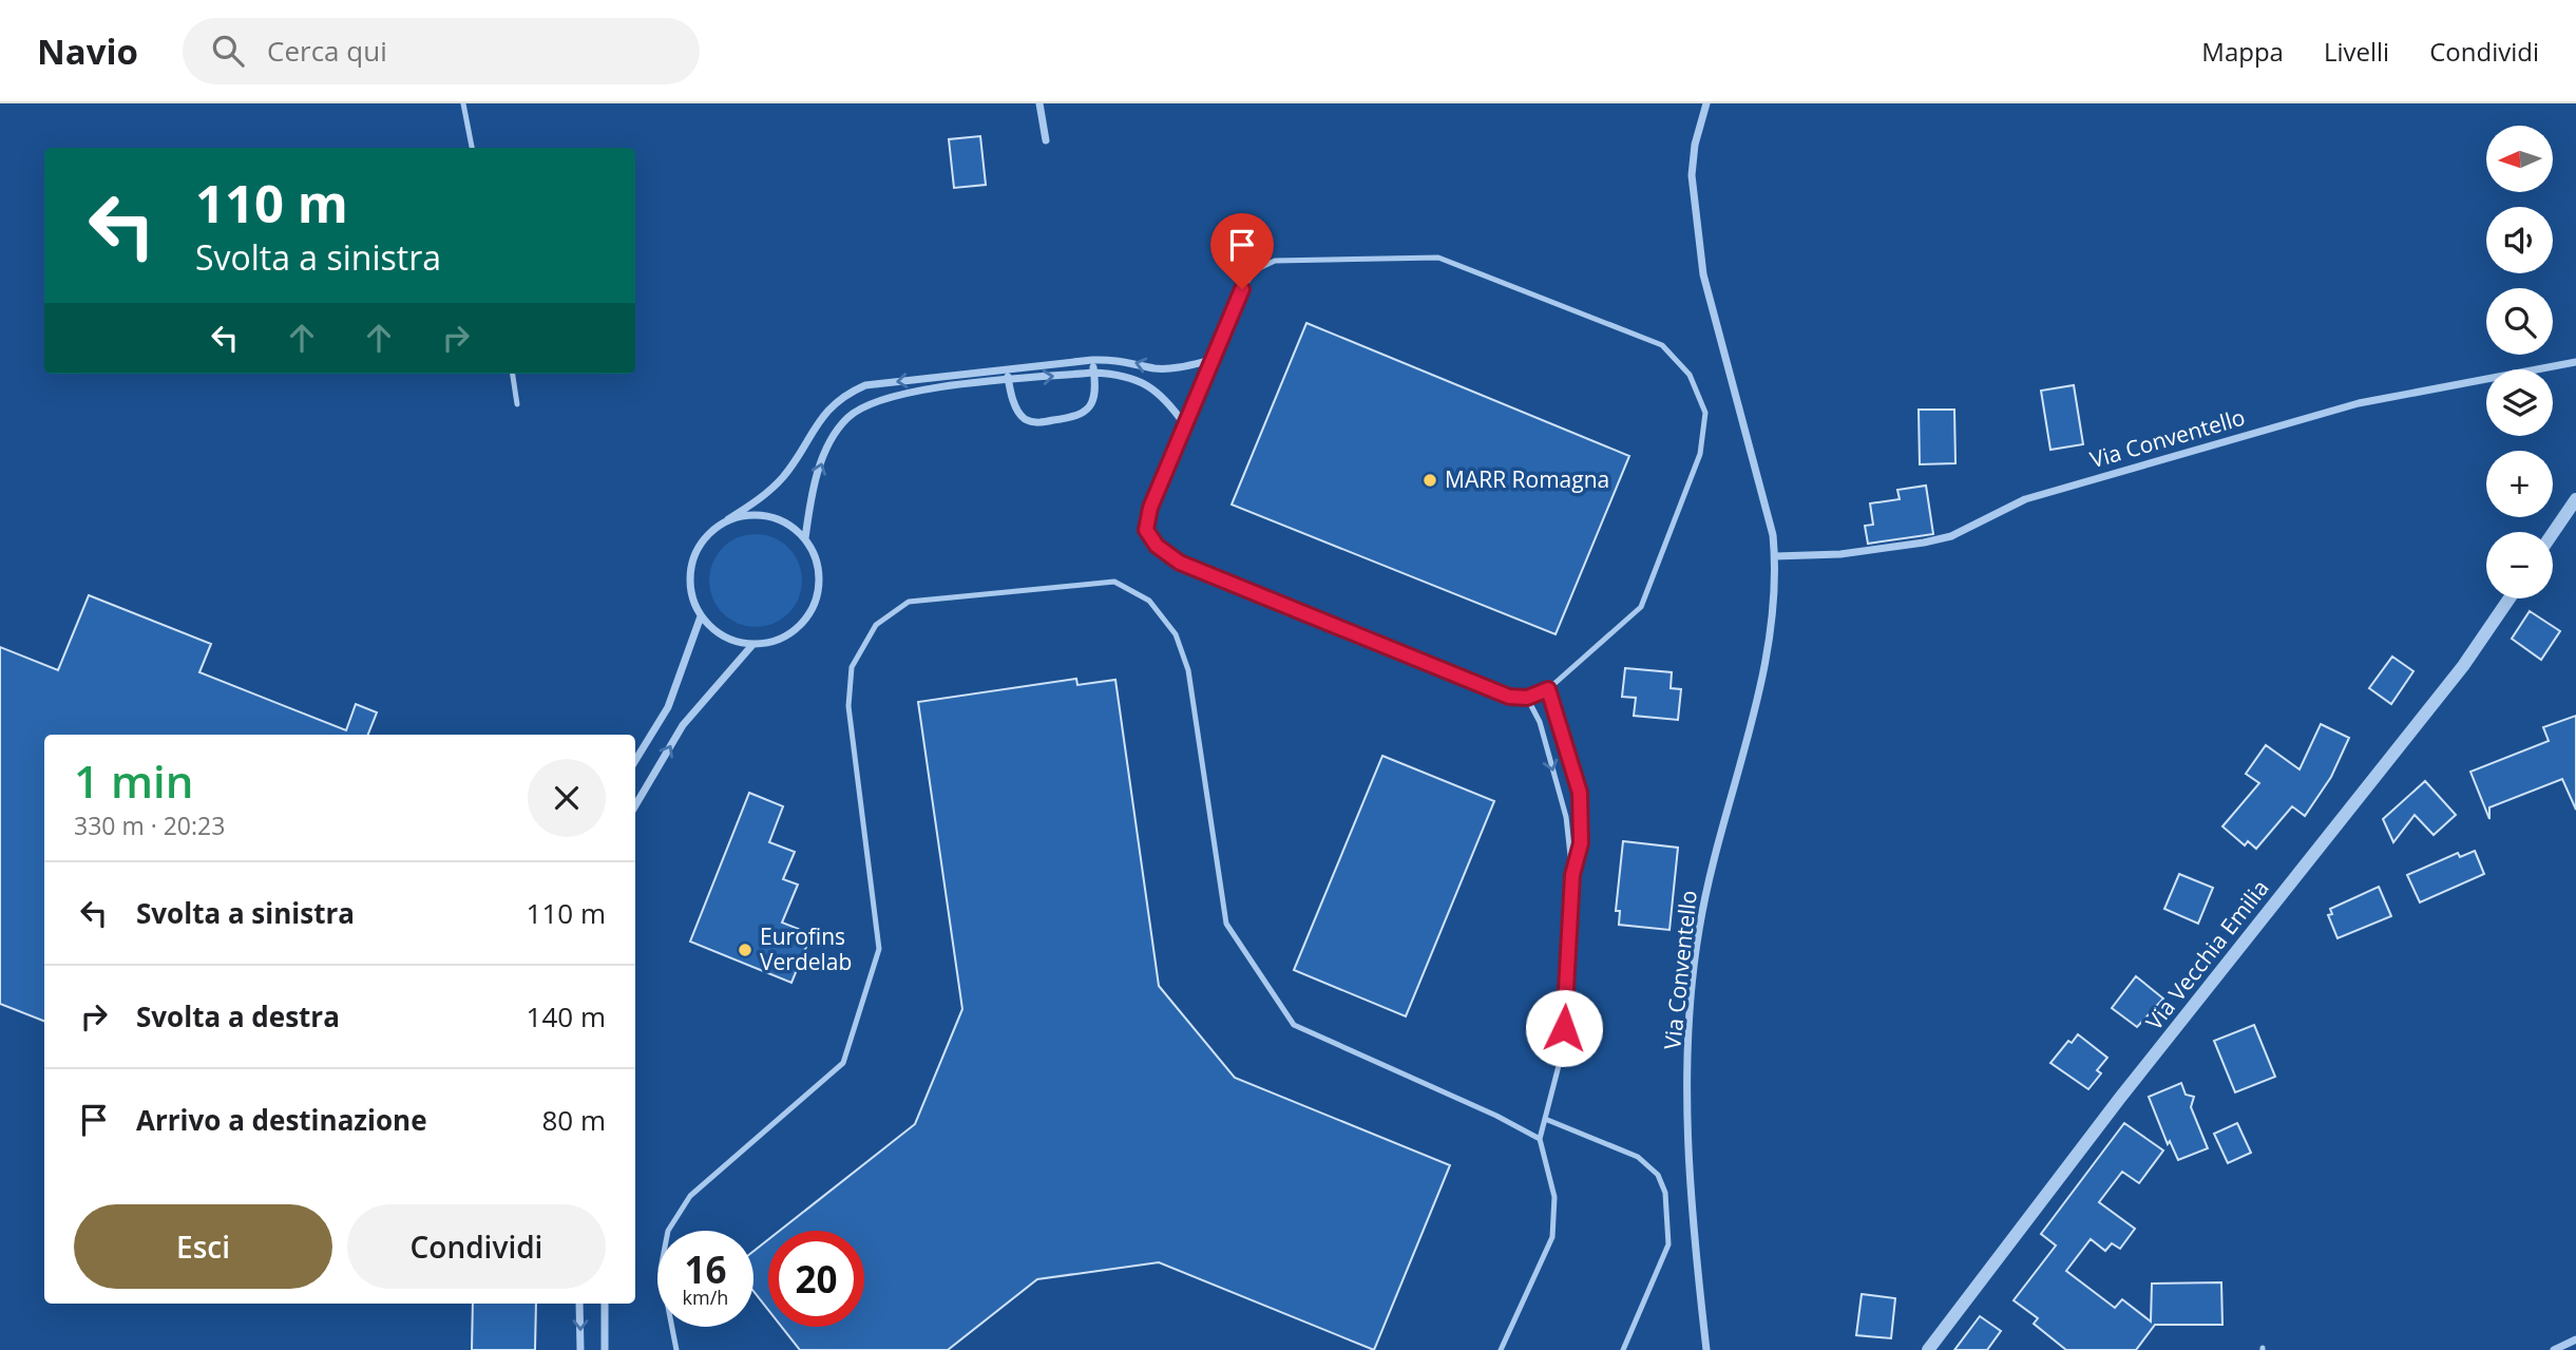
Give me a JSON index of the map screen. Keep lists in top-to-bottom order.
{
  "streets": {
    "street": ["Via Conventello", "Via Vecchia Emilia"]
  },
  "places": ["MARR Romagna", "Eurofins Verdelab"],
  "north": "left",
  "page": {
    "header": "Navio",
    "search": "Cerca qui",
    "nav": ["Mappa", "Livelli", "Condividi"],
    "map_buttons": ["+", "−"],
    "turn": ["110 m", "Svolta a sinistra"],
    "heading": ["1 min", "330 m · 20:23"],
    "list": [
      {
        "name": "Svolta a sinistra",
        "value": "110 m"
      },
      {
        "name": "Svolta a destra",
        "value": "140 m"
      },
      {
        "name": "Arrivo a destinazione",
        "value": "80 m"
      }
    ],
    "buttons": ["Esci", "Condividi"],
    "speed": "16 km/h",
    "limit": "20"
  }
}
